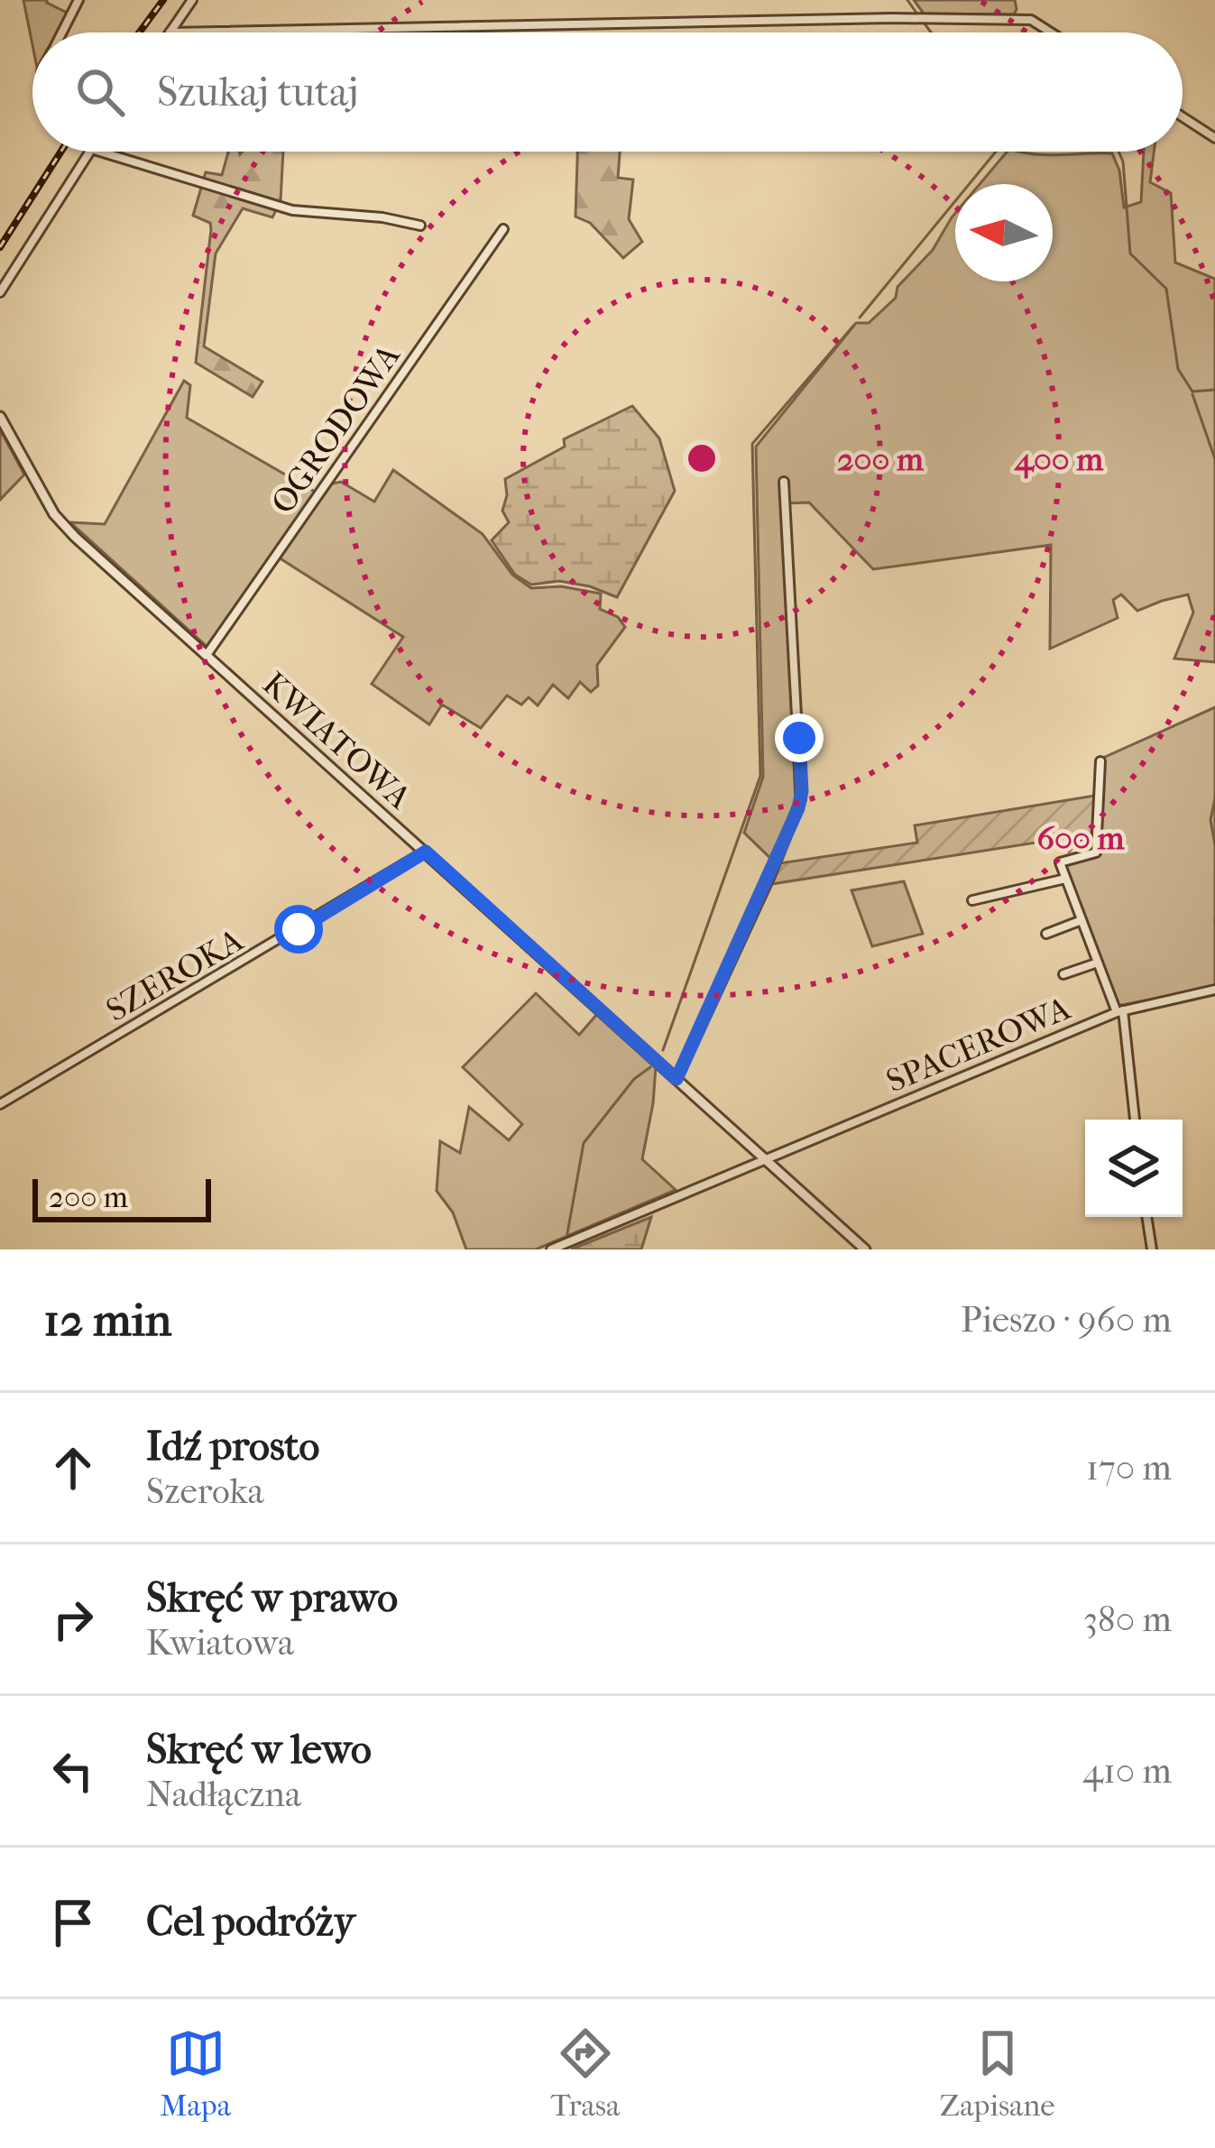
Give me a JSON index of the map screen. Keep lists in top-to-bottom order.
{
  "streets": {
    "street": [
      "OGRODOWA",
      "KWIATOWA",
      "SZEROKA",
      "SPACEROWA"
    ]
  },
  "crossings": [
    ["OGRODOWA", "KWIATOWA"],
    ["KWIATOWA", "SZEROKA"],
    ["KWIATOWA", "SPACEROWA"]
  ],
  "scale_bar": "200 m",
  "north": "left",
  "page": {
    "search": "Szukaj tutaj",
    "scale": "200 m",
    "heading": ["12 min", "Pieszo · 960 m"],
    "list": [
      ["Idź prosto", "Szeroka", "170 m"],
      ["Skręć w prawo", "Kwiatowa", "380 m"],
      ["Skręć w lewo", "Nadłączna", "410 m"],
      "Cel podróży"
    ],
    "nav": ["Mapa", "Trasa", "Zapisane"]
  },
  "rings": ["200 m", "400 m", "600 m"]
}
